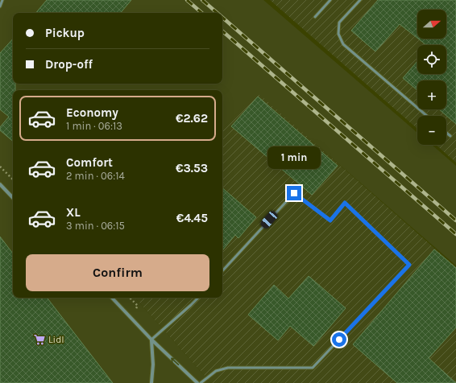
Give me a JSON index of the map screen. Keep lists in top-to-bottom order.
{
  "places": {
    "supermarket": ["Lidl"]
  },
  "north": "right",
  "page": {
    "map_buttons": ["+", "−"],
    "banner": ["Pickup", "Drop-off"],
    "list": [
      {
        "name": "Economy",
        "note": "1 min · 06:13",
        "value": "€2.62"
      },
      {
        "name": "Comfort",
        "note": "2 min · 06:14",
        "value": "€3.53"
      },
      {
        "name": "XL",
        "note": "3 min · 06:15",
        "value": "€4.45"
      }
    ],
    "bubble": "1 min",
    "buttons": "Confirm"
  }
}
